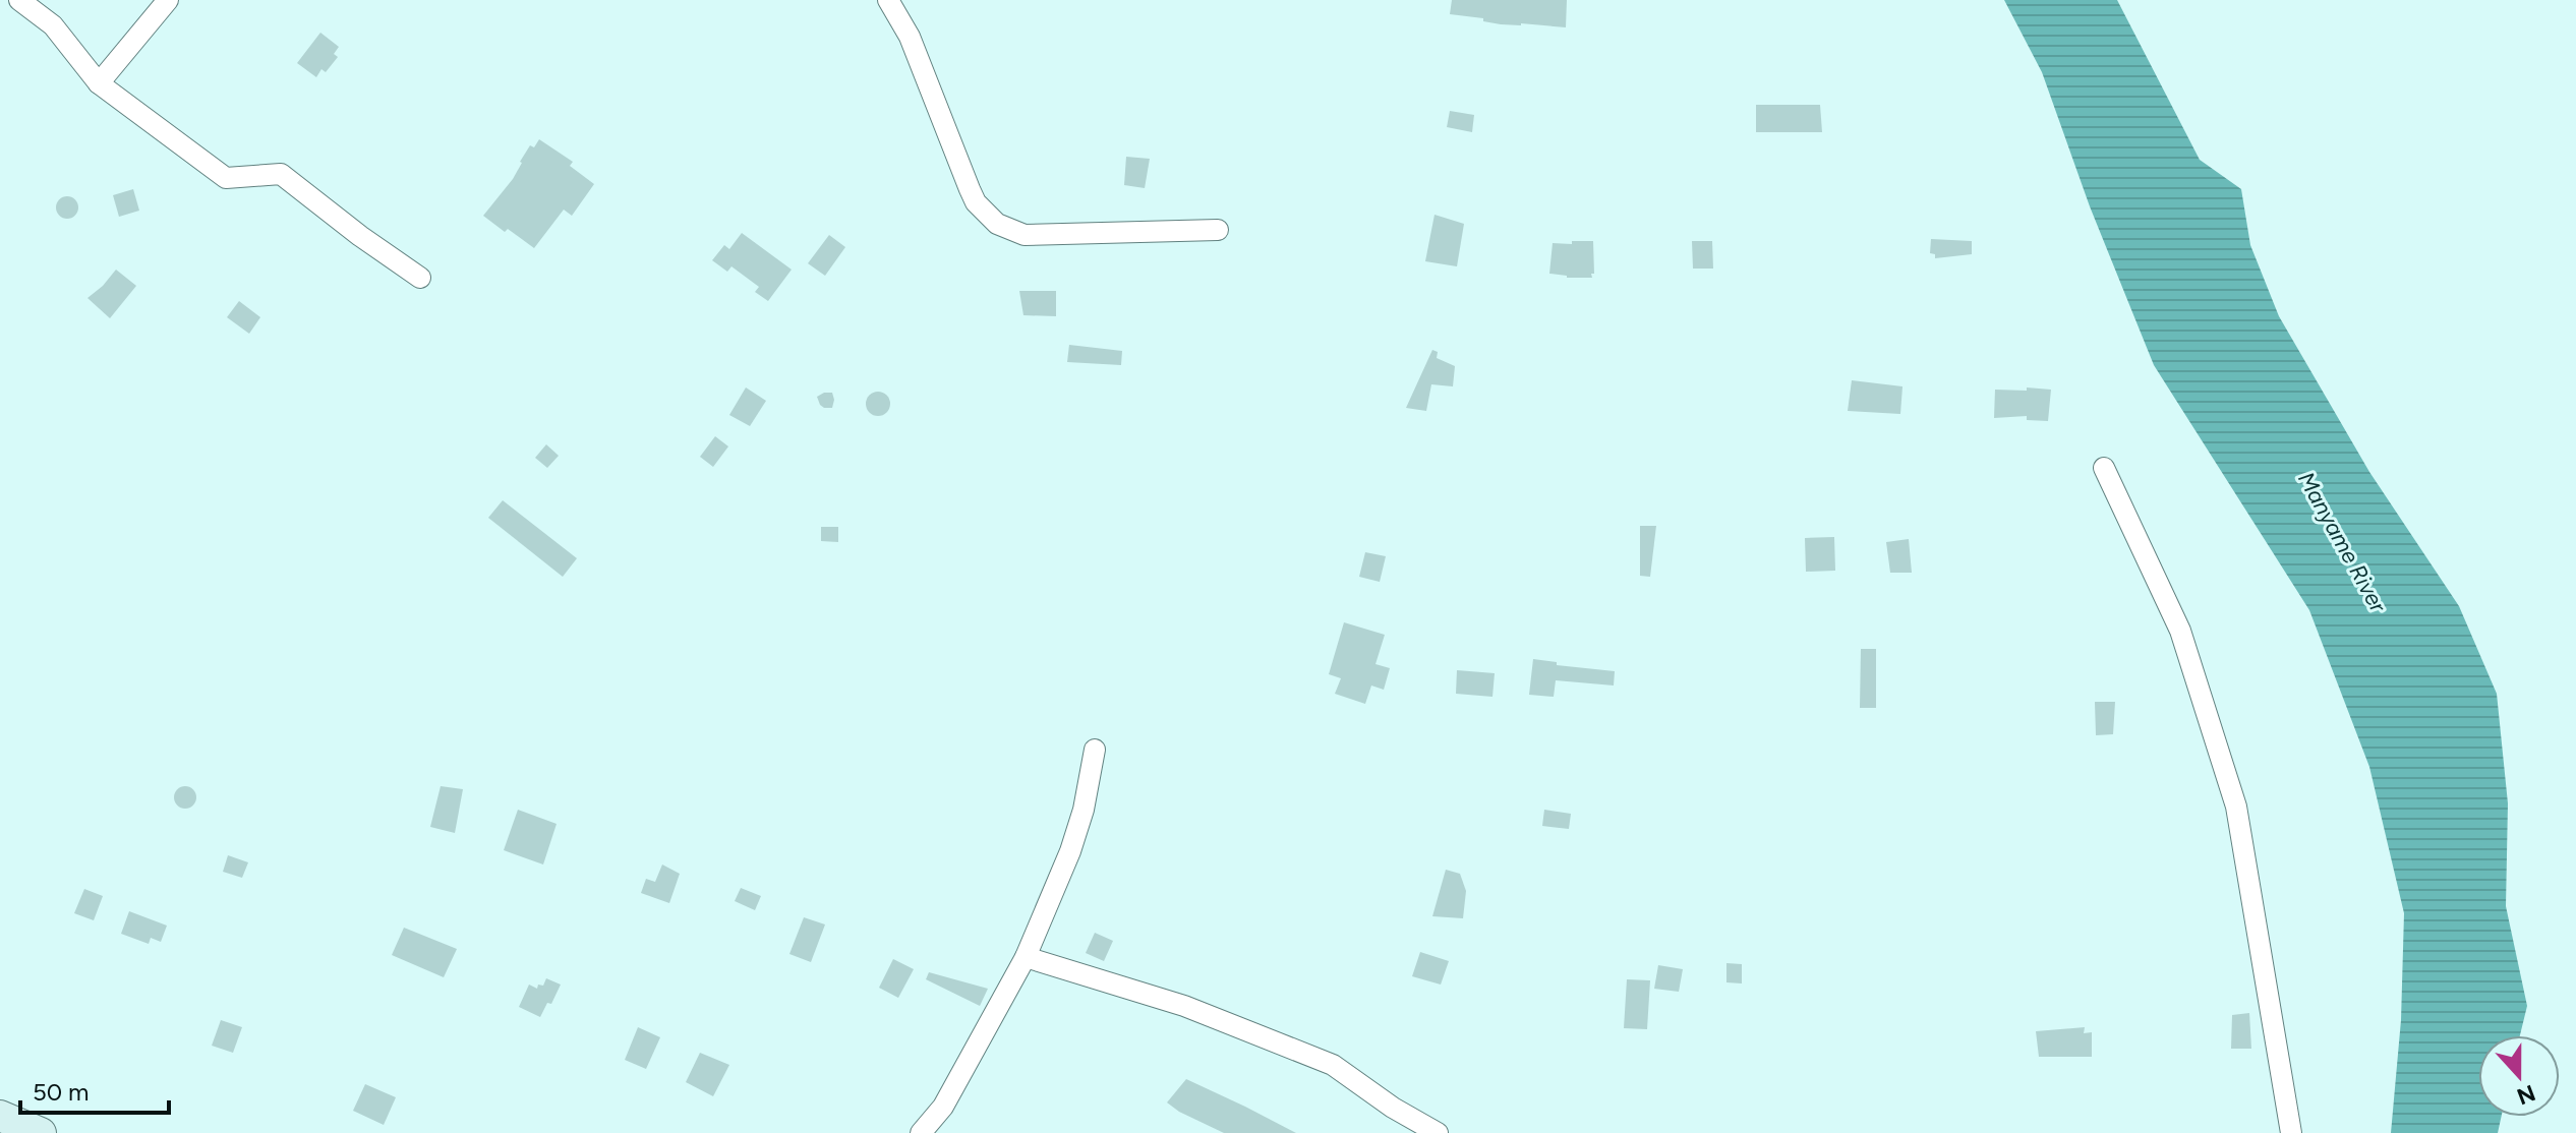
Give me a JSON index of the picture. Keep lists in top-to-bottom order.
{
  "water": ["Manyame River"],
  "scale_bar": "50 m",
  "north": "bottom"
}
